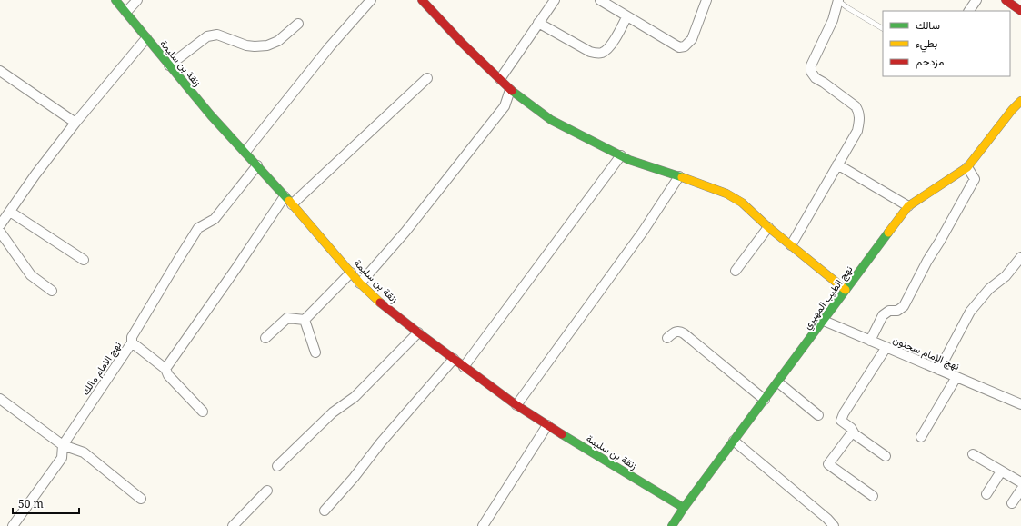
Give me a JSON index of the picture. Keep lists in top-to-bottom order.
{
  "streets": {
    "street": [
      "زنقة بن سليمة",
      "نهج الطيب المهيري",
      "نهج الإمام سحنون",
      "نهج الامام مالك"
    ]
  },
  "crossings": [
    ["زنقة بن سليمة", "نهج الطيب المهيري"],
    ["نهج الطيب المهيري", "نهج الإمام سحنون"]
  ],
  "legend": ["سالك", "بطيء", "مزدحم"],
  "scale_bar": "50 m"
}
